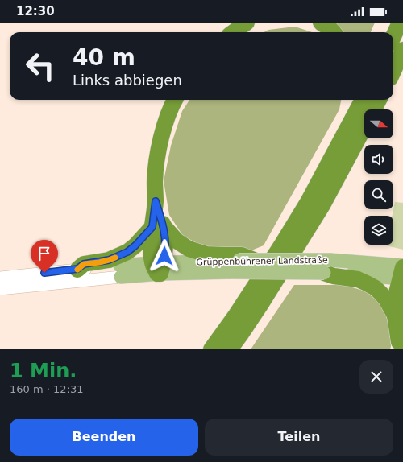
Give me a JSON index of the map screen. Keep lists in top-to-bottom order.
{
  "streets": {
    "main road": ["Grüppenbührener Landstraße"]
  },
  "north": "right",
  "page": {
    "status": "12:30",
    "turn": ["40 m", "Links abbiegen"],
    "heading": ["1 Min.", "160 m · 12:31"],
    "buttons": ["Beenden", "Teilen"]
  }
}
